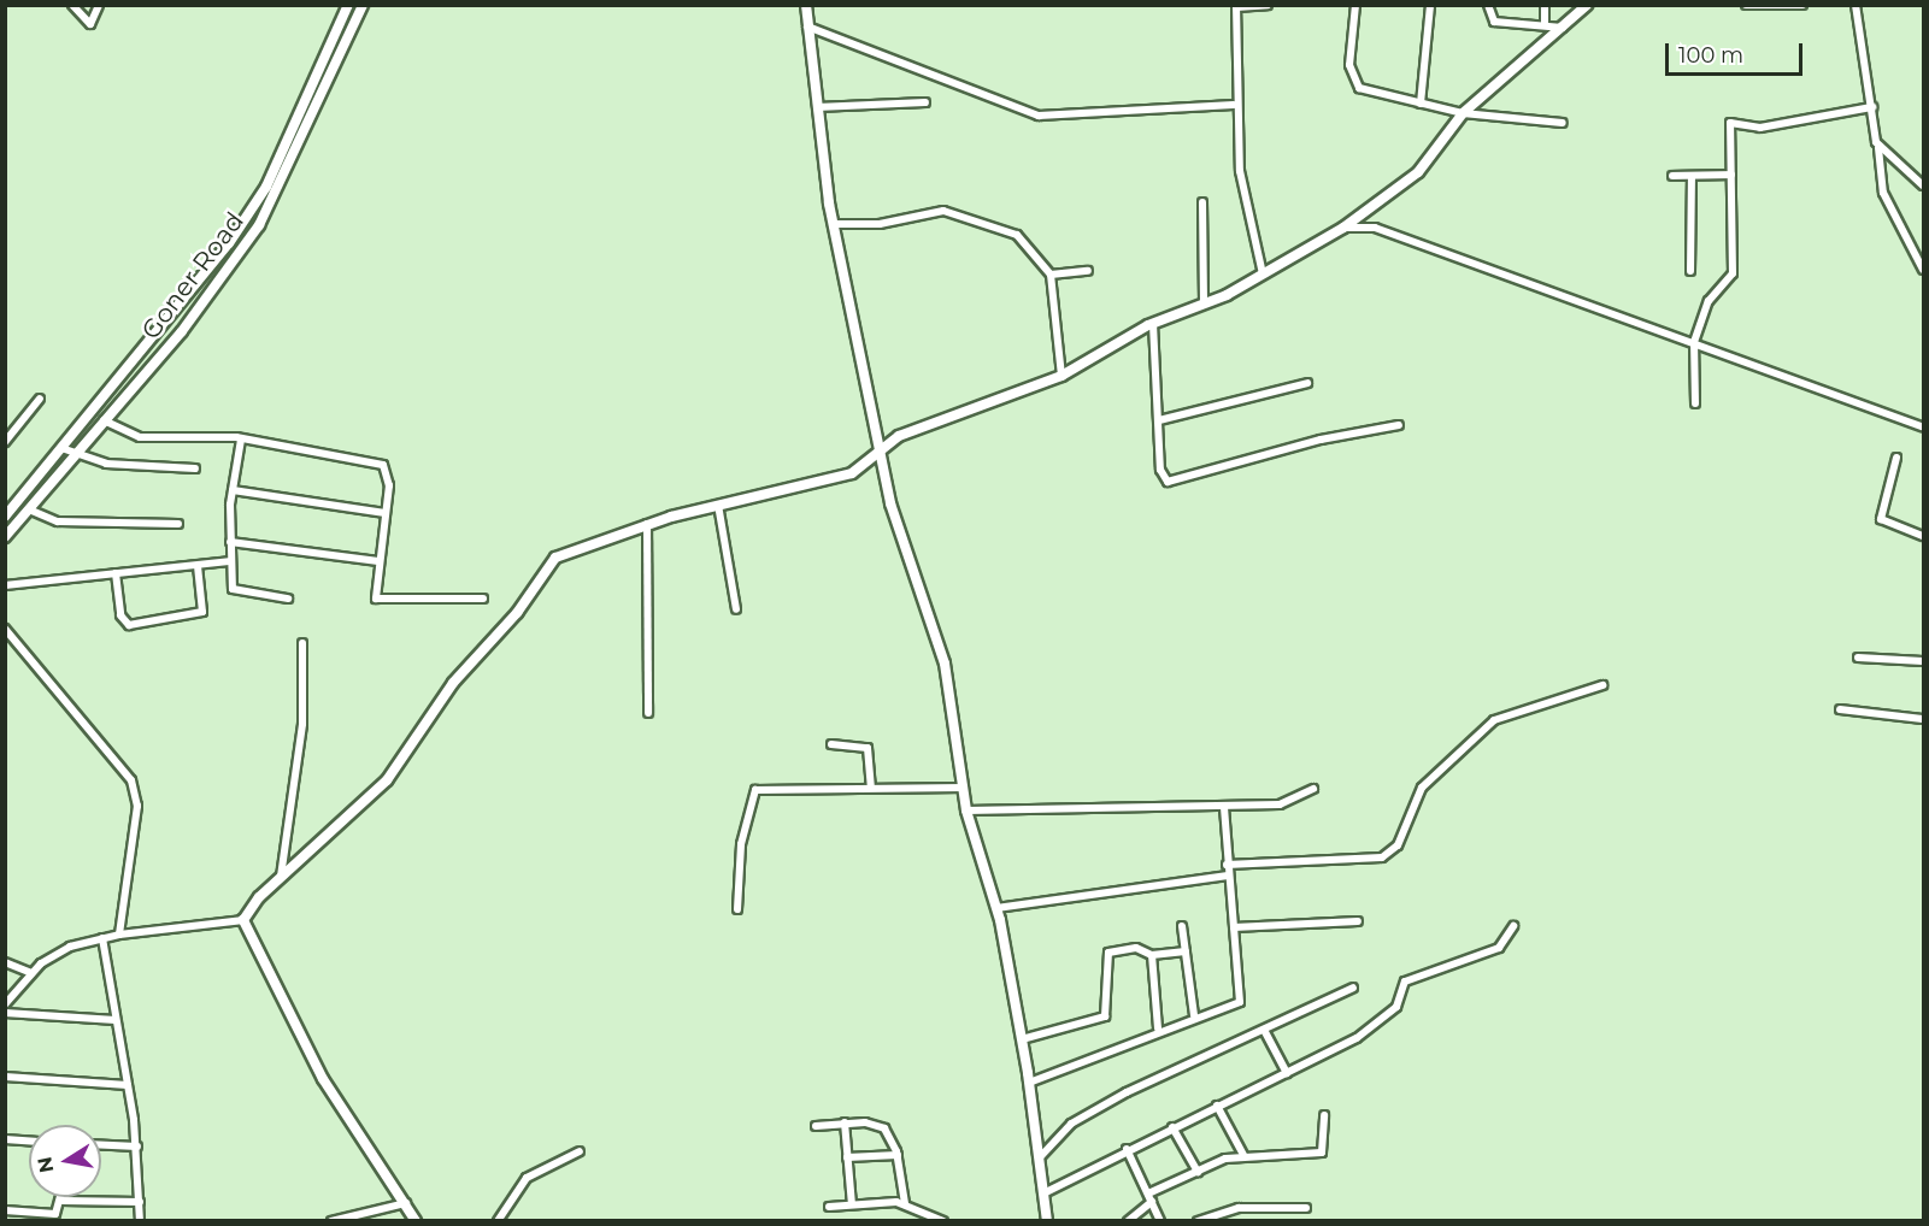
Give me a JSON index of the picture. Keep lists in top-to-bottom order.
{
  "streets": {
    "street": ["Goner Road"]
  },
  "scale_bar": "100 m",
  "north": "left"
}
